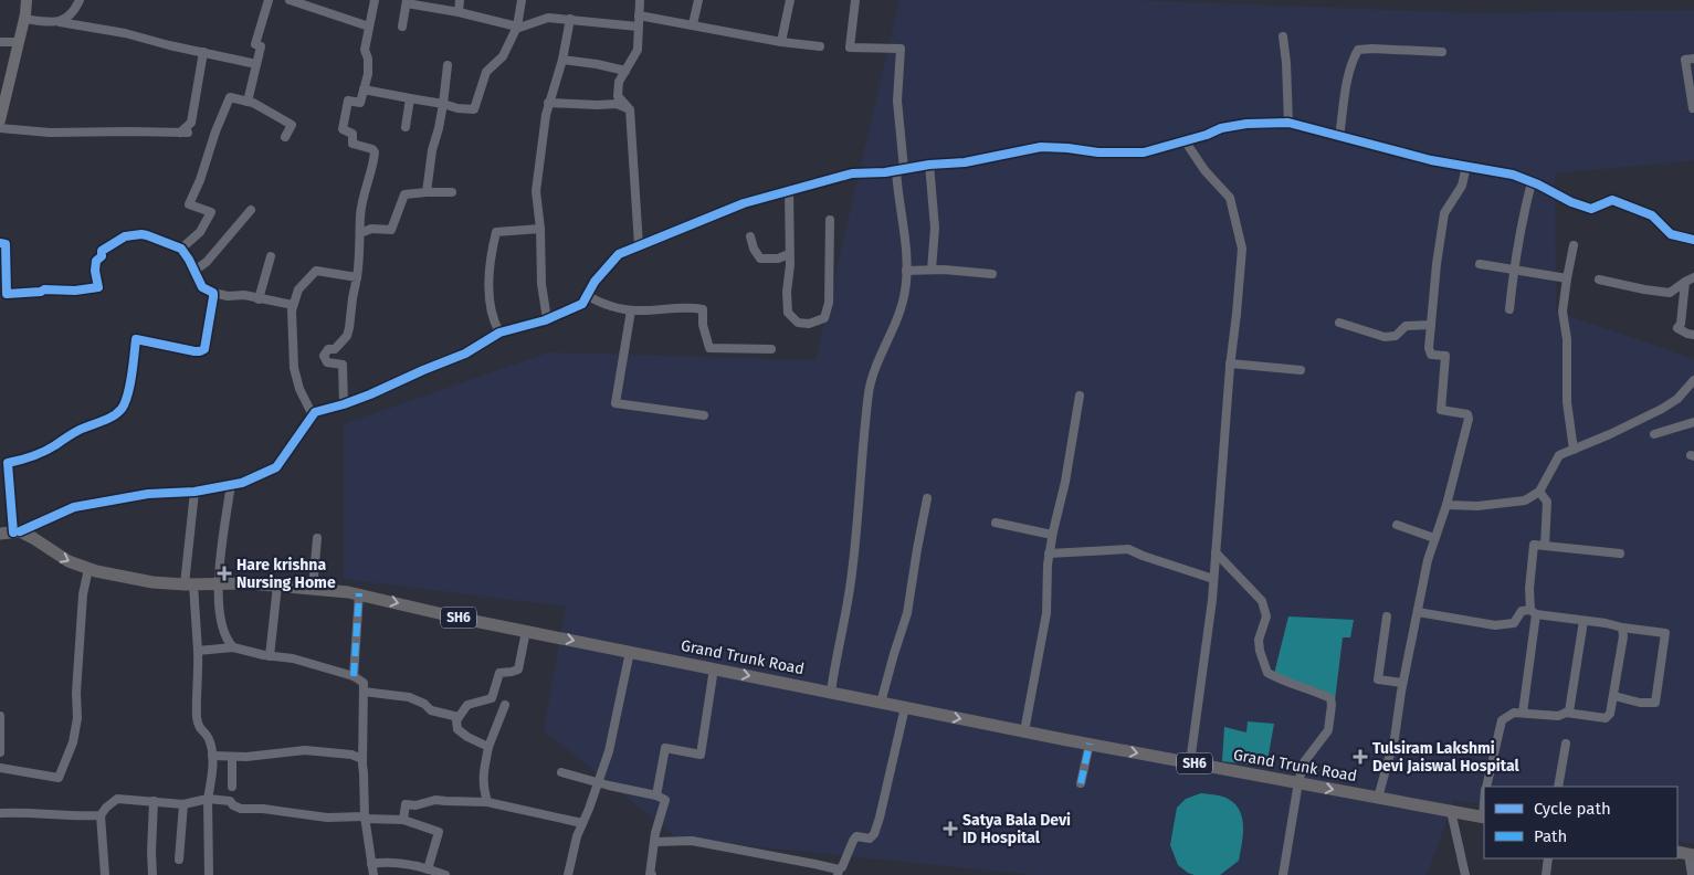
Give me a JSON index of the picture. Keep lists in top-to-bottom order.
{
  "streets": {
    "main road": ["SH6", "Grand Trunk Road"]
  },
  "one_way": ["Grand Trunk Road"],
  "places": {
    "health": ["Hare krishna Nursing Home", "Tulsiram Lakshmi Devi Jaiswal Hospital", "Satya Bala Devi ID Hospital"]
  },
  "legend": ["Cycle path", "Path"]
}
